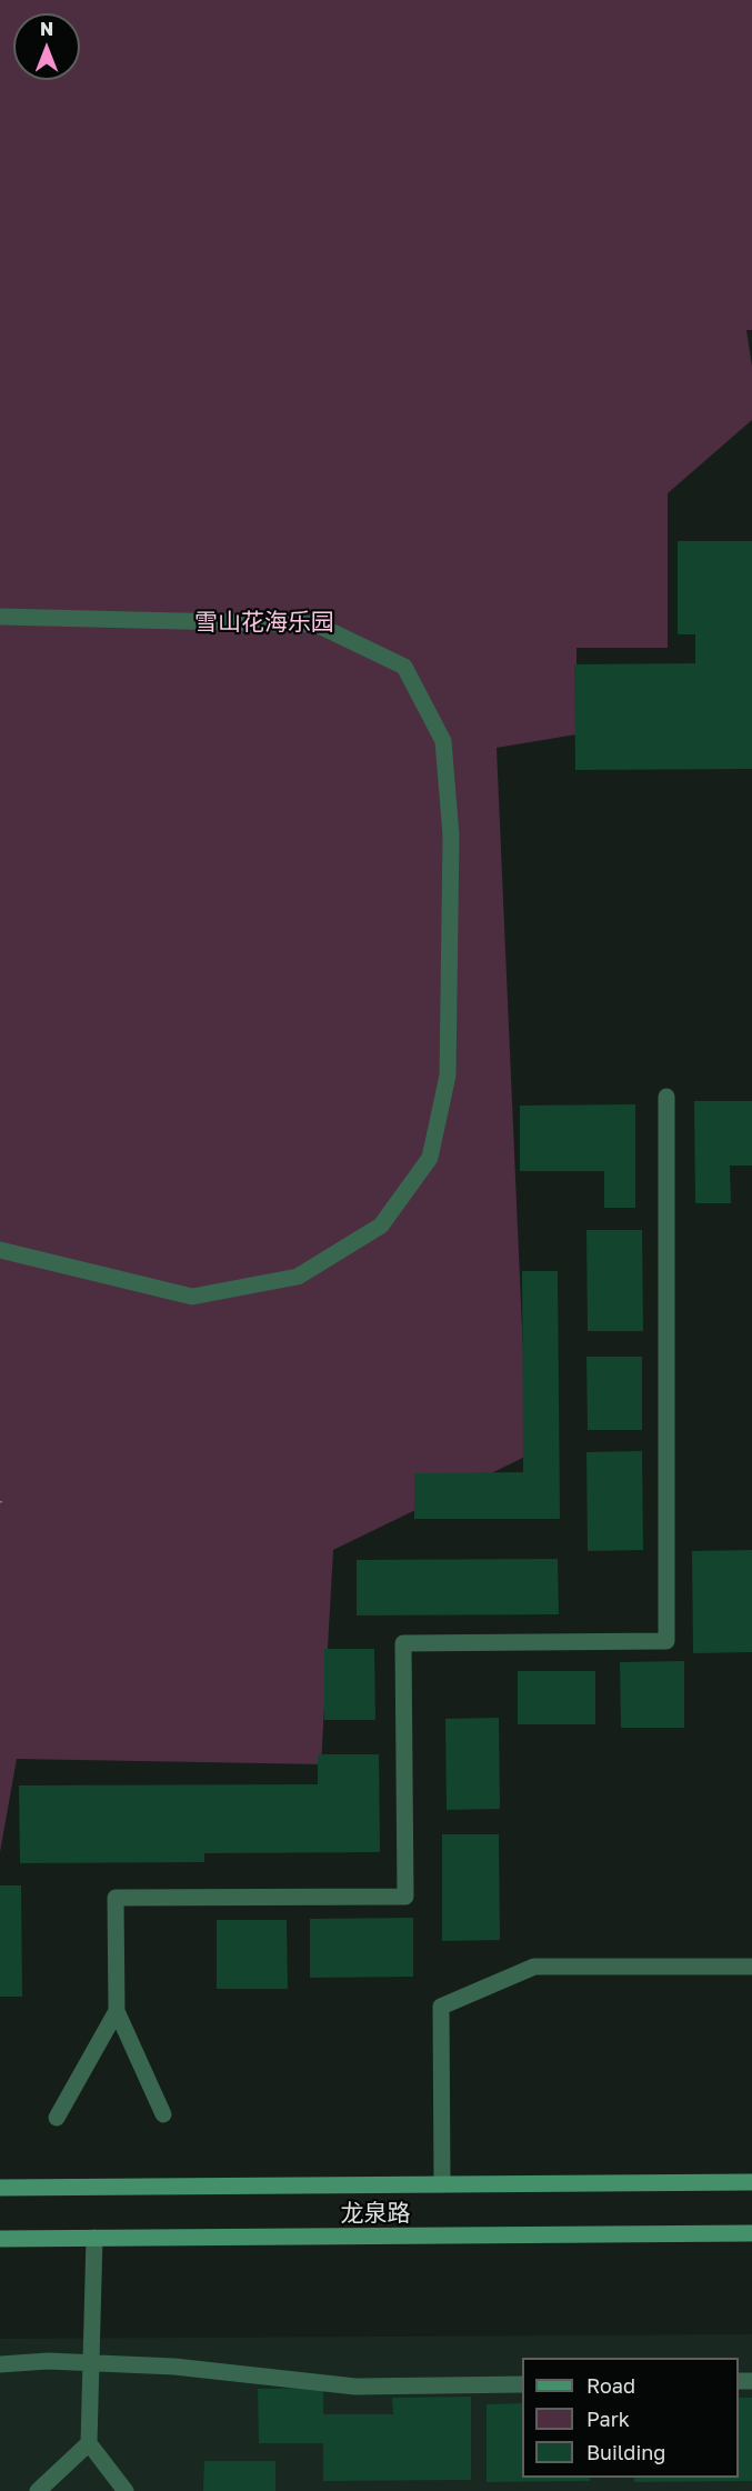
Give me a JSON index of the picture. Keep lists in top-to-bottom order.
{
  "streets": {
    "main road": ["龙泉路"]
  },
  "parks": ["雪山花海乐园"],
  "legend": ["Road", "Park", "Building"],
  "north": "top"
}
